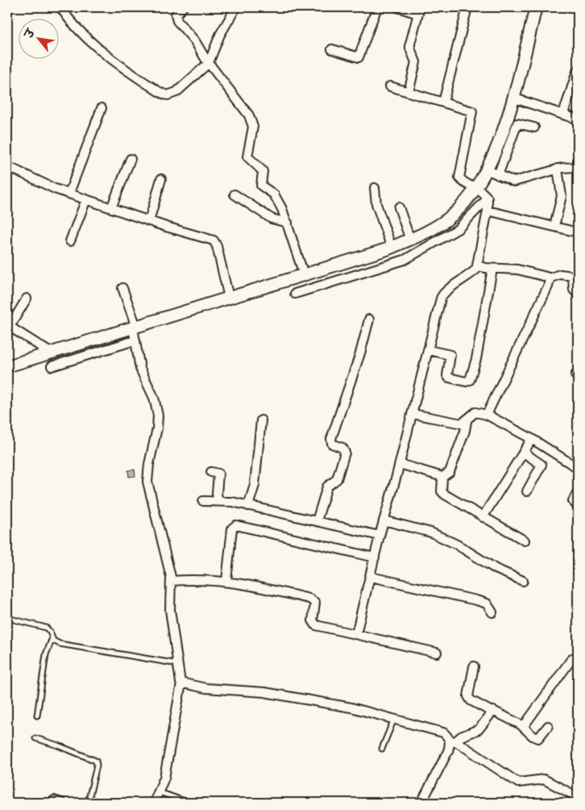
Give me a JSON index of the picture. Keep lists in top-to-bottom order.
{
  "north": "top left"
}
